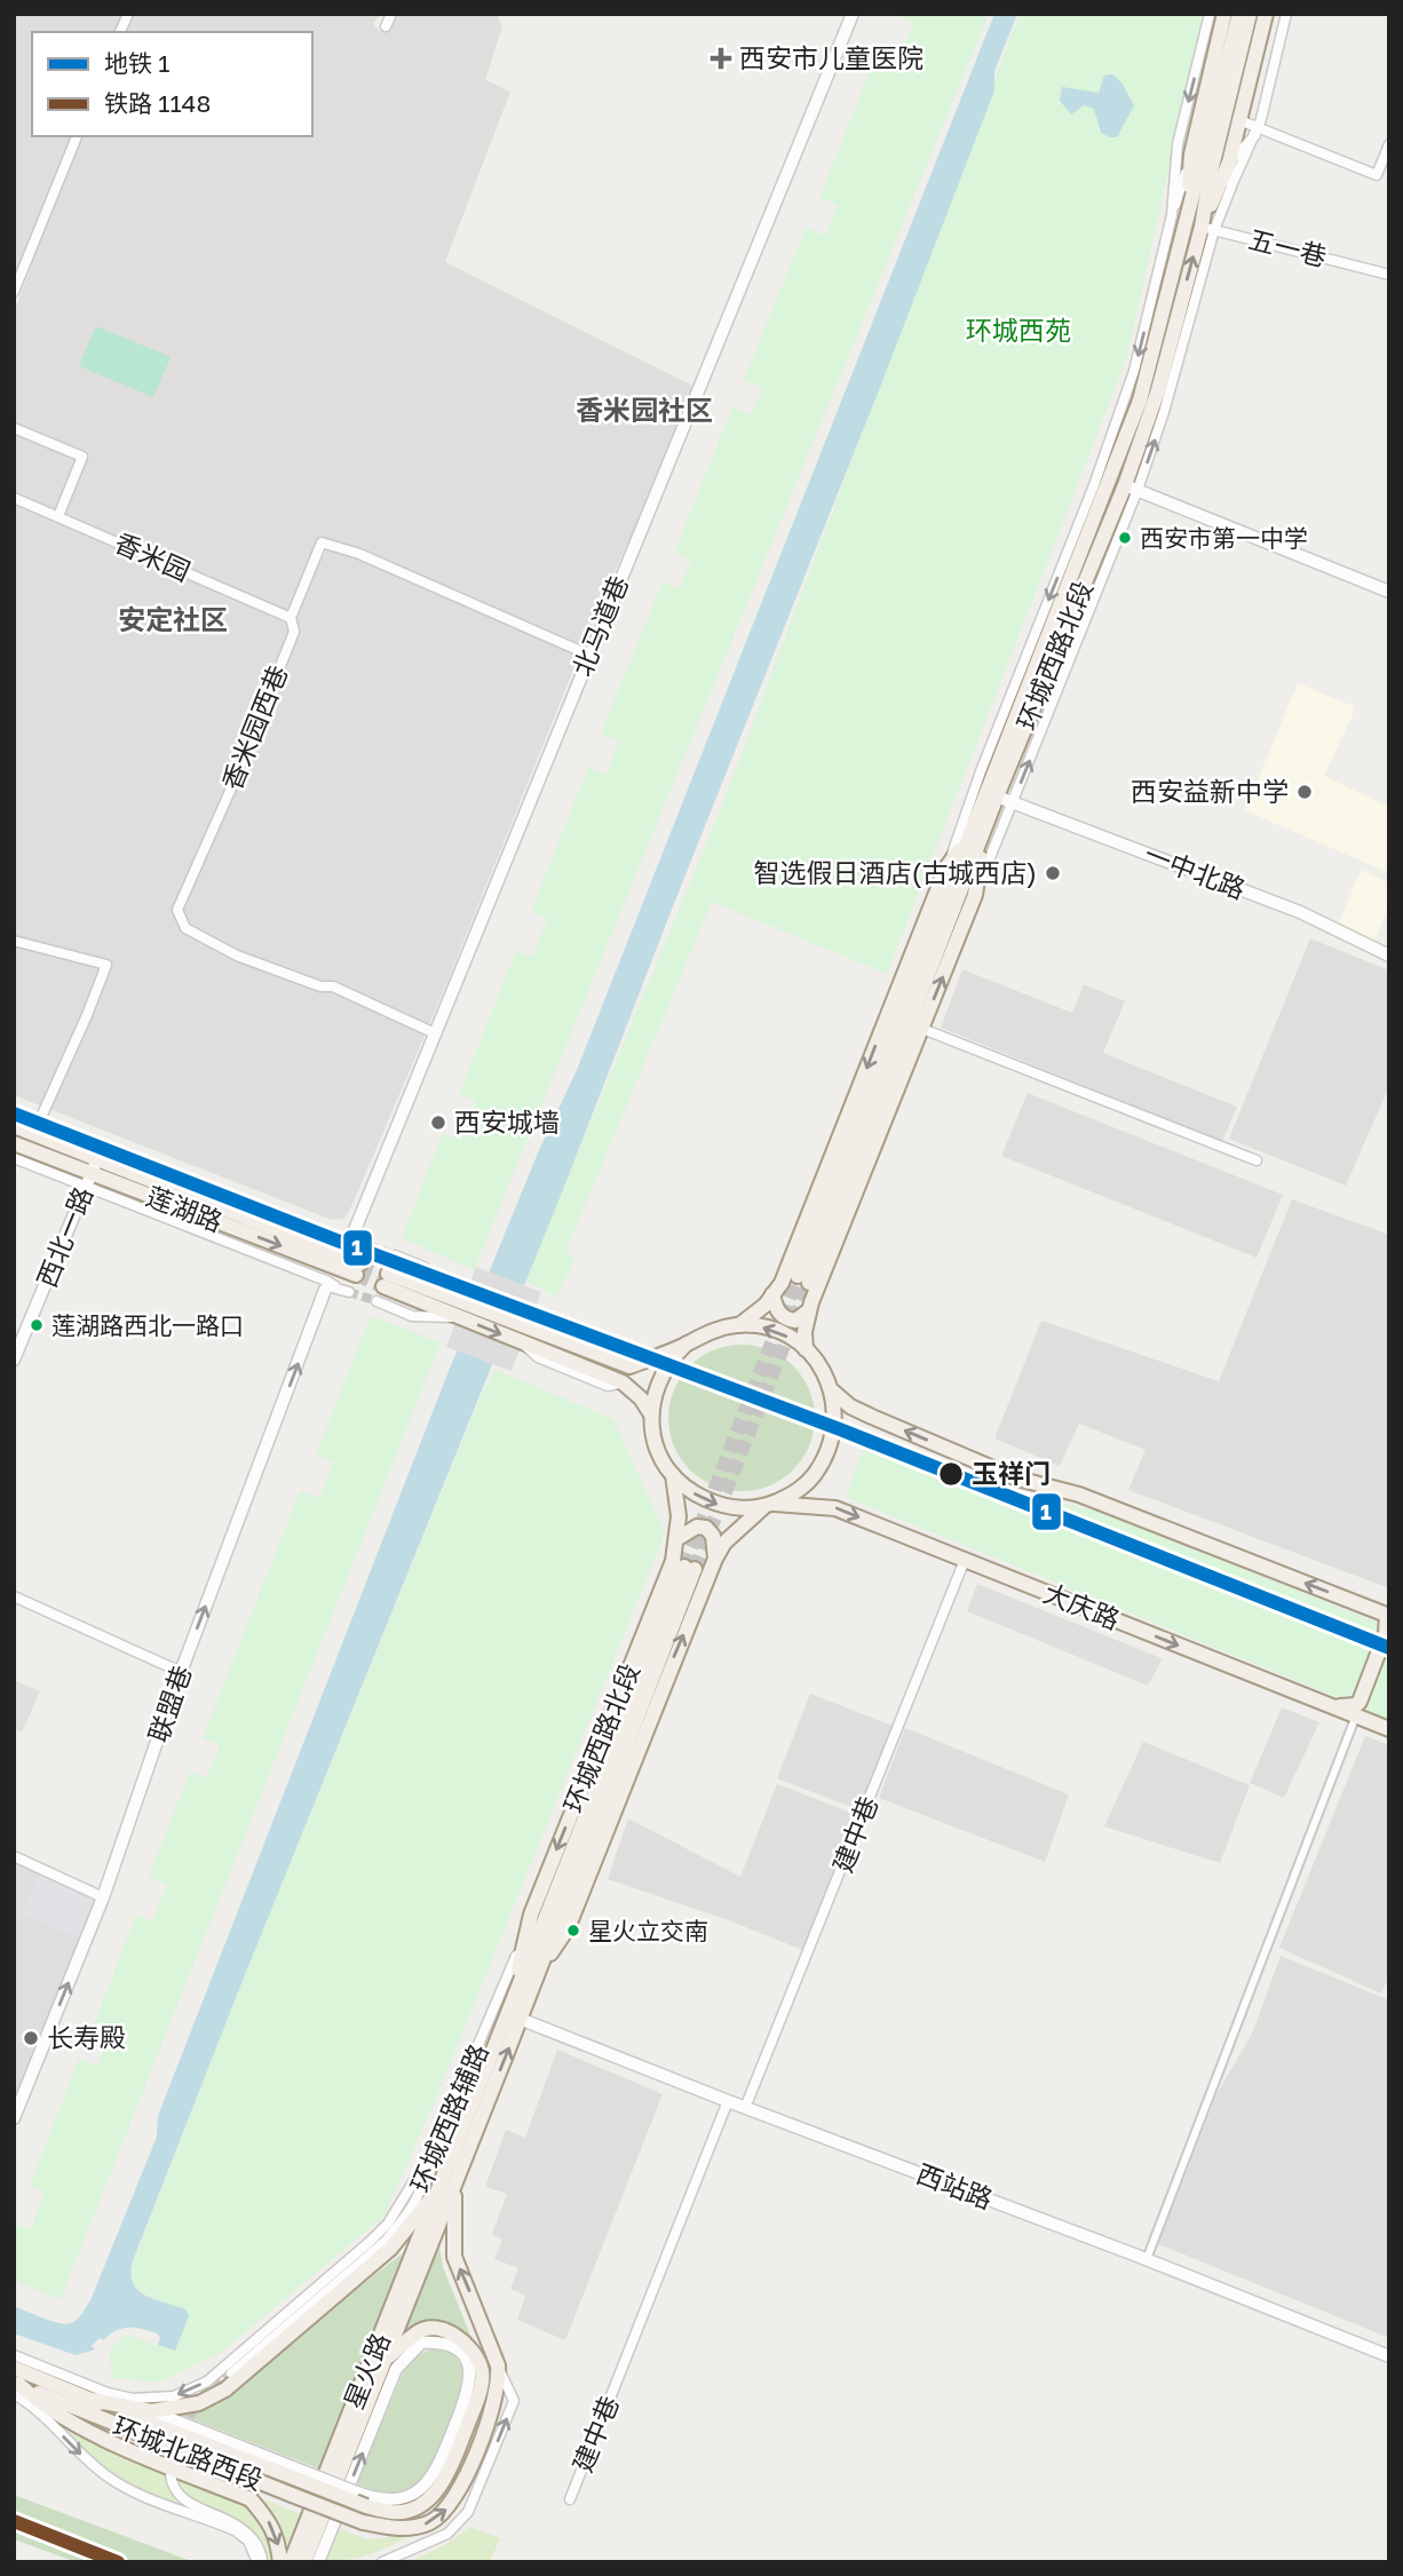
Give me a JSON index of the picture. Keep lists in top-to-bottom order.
{
  "streets": {
    "main road": [
      "环城西路北段",
      "莲湖路",
      "大庆路",
      "星火路",
      "环城北路西段"
    ],
    "street": [
      "五一巷",
      "香米园",
      "北马道巷",
      "香米园西巷",
      "一中北路",
      "西北一路",
      "联盟巷",
      "建中巷",
      "环城西路辅路",
      "西站路"
    ]
  },
  "crossings": [
    ["五一巷", "环城西路北段"],
    ["香米园", "香米园西巷"],
    ["北马道巷", "香米园西巷"],
    ["环城西路北段", "一中北路"],
    ["环城西路北段", "大庆路"],
    ["环城西路北段", "环城西路辅路"],
    ["环城西路北段", "西站路"],
    ["环城西路北段", "星火路"],
    ["莲湖路", "西北一路"],
    ["大庆路", "建中巷"],
    ["建中巷", "西站路"]
  ],
  "one_way": ["联盟巷"],
  "districts": ["香米园社区", "安定社区"],
  "parks": ["环城西苑"],
  "places": {
    "health": ["西安市儿童医院"],
    "other": [
      "西安市第一中学",
      "西安益新中学",
      "智选假日酒店(古城西店)",
      "西安城墙",
      "莲湖路西北一路口",
      "玉祥门",
      "星火立交南",
      "长寿殿"
    ]
  },
  "lines": ["metro line 1", "rail line 1148"],
  "legend": ["地铁 1", "铁路 1148"]
}
